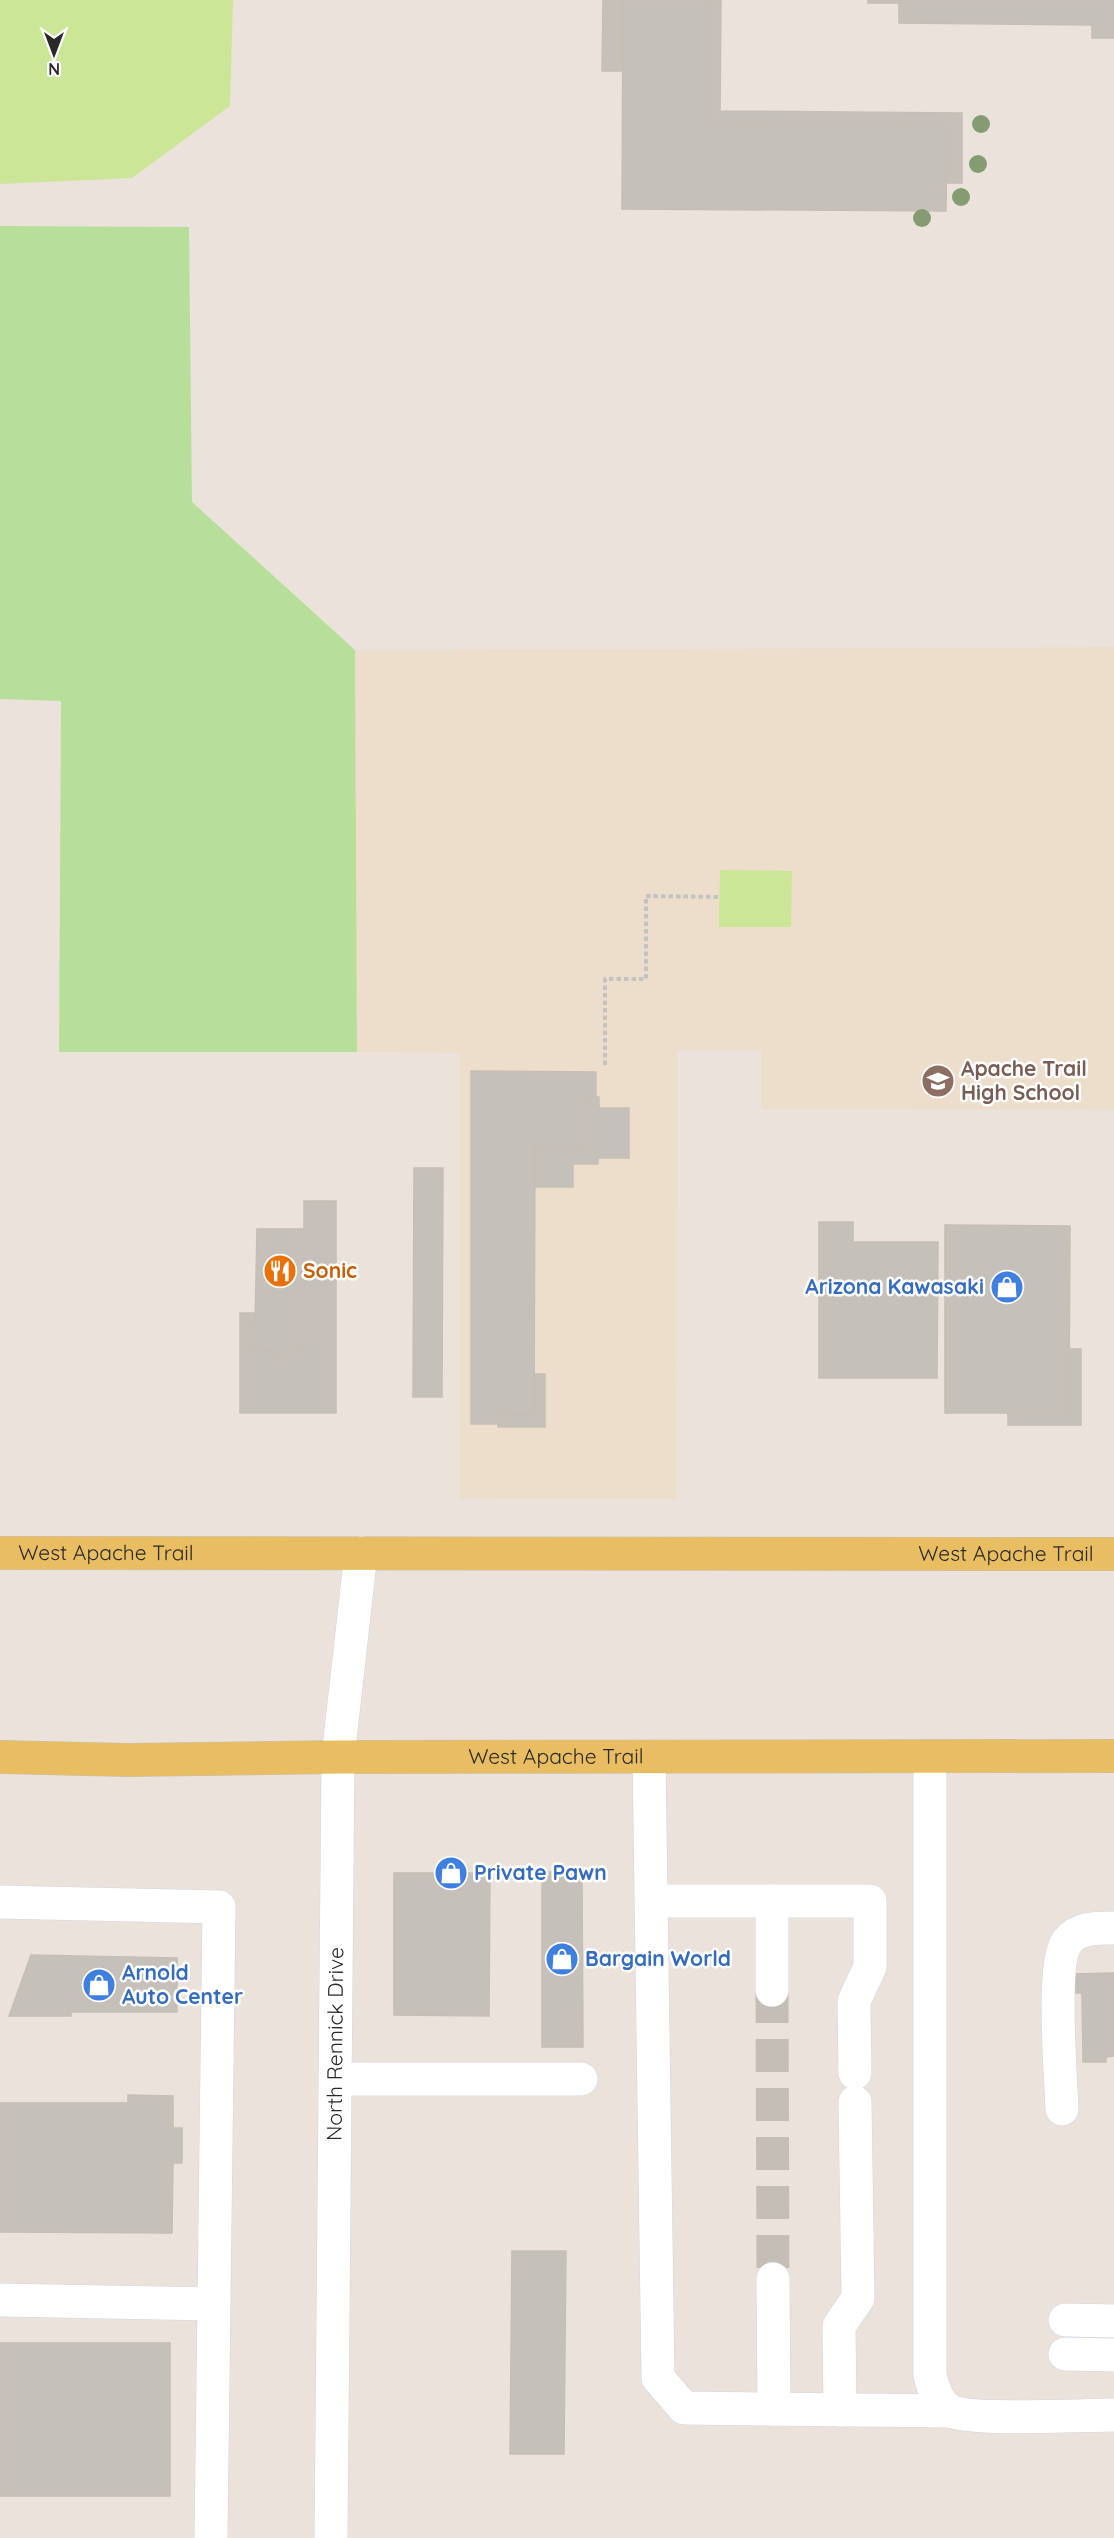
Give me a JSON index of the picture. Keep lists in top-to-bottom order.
{
  "streets": {
    "main road": ["West Apache Trail"],
    "street": ["North Rennick Drive"]
  },
  "crossings": [
    ["West Apache Trail", "North Rennick Drive"]
  ],
  "places": {
    "school or university": ["Apache Trail High School"],
    "restaurant": ["Sonic"],
    "shop": [
      "Arizona Kawasaki",
      "Private Pawn",
      "Bargain World",
      "Arnold Auto Center"
    ]
  },
  "north": "bottom"
}
